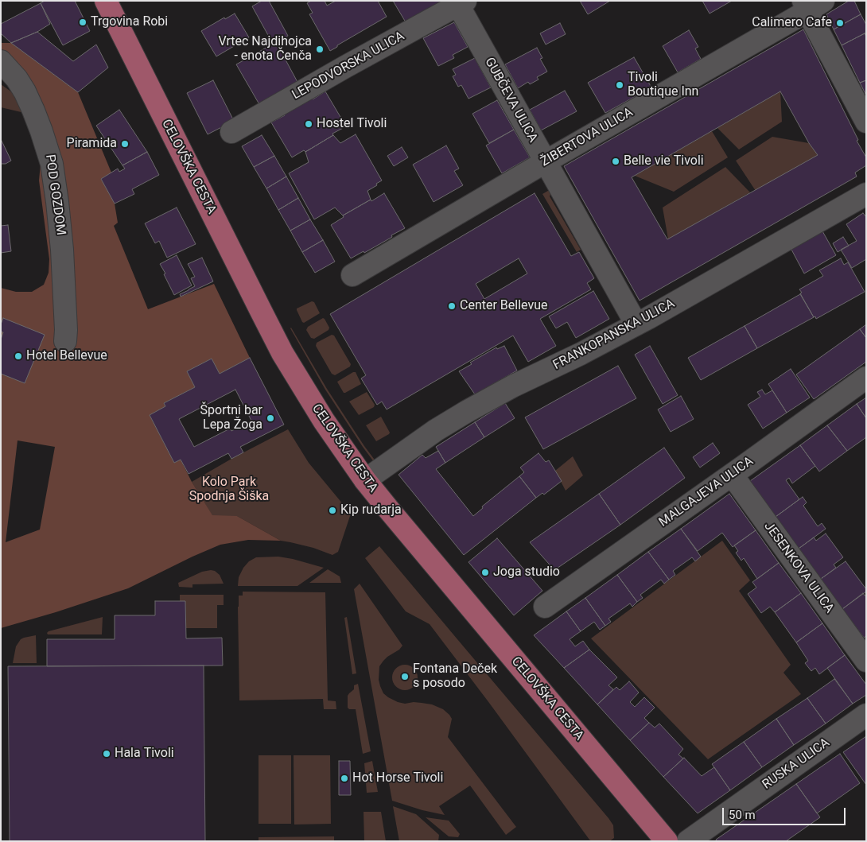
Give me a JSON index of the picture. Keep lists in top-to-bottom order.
{
  "streets": {
    "main road": ["CELOVŠKA CESTA"],
    "street": [
      "LEPODVORSKA ULICA",
      "GUBČEVA ULICA",
      "ŽIBERTOVA ULICA",
      "POD GOZDOM",
      "FRANKOPANSKA ULICA",
      "MALGAJEVA ULICA",
      "JESENKOVA ULICA",
      "RUSKA ULICA"
    ]
  },
  "crossings": [
    ["LEPODVORSKA ULICA", "GUBČEVA ULICA"],
    ["GUBČEVA ULICA", "ŽIBERTOVA ULICA"],
    ["GUBČEVA ULICA", "FRANKOPANSKA ULICA"],
    ["CELOVŠKA CESTA", "FRANKOPANSKA ULICA"],
    ["MALGAJEVA ULICA", "JESENKOVA ULICA"]
  ],
  "parks": ["Kolo Park Spodnja Šiška"],
  "places": [
    "Trgovina Robi",
    "Calimero Cafe",
    "Vrtec Najdihojca - enota Čenča",
    "Tivoli Boutique Inn",
    "Hostel Tivoli",
    "Piramida",
    "Belle vie Tivoli",
    "Center Bellevue",
    "Hotel Bellevue",
    "Športni bar Lepa Žoga",
    "Kip rudarja",
    "Joga studio",
    "Fontana Deček s posodo",
    "Hala Tivoli",
    "Hot Horse Tivoli"
  ],
  "scale_bar": "50 m"
}
